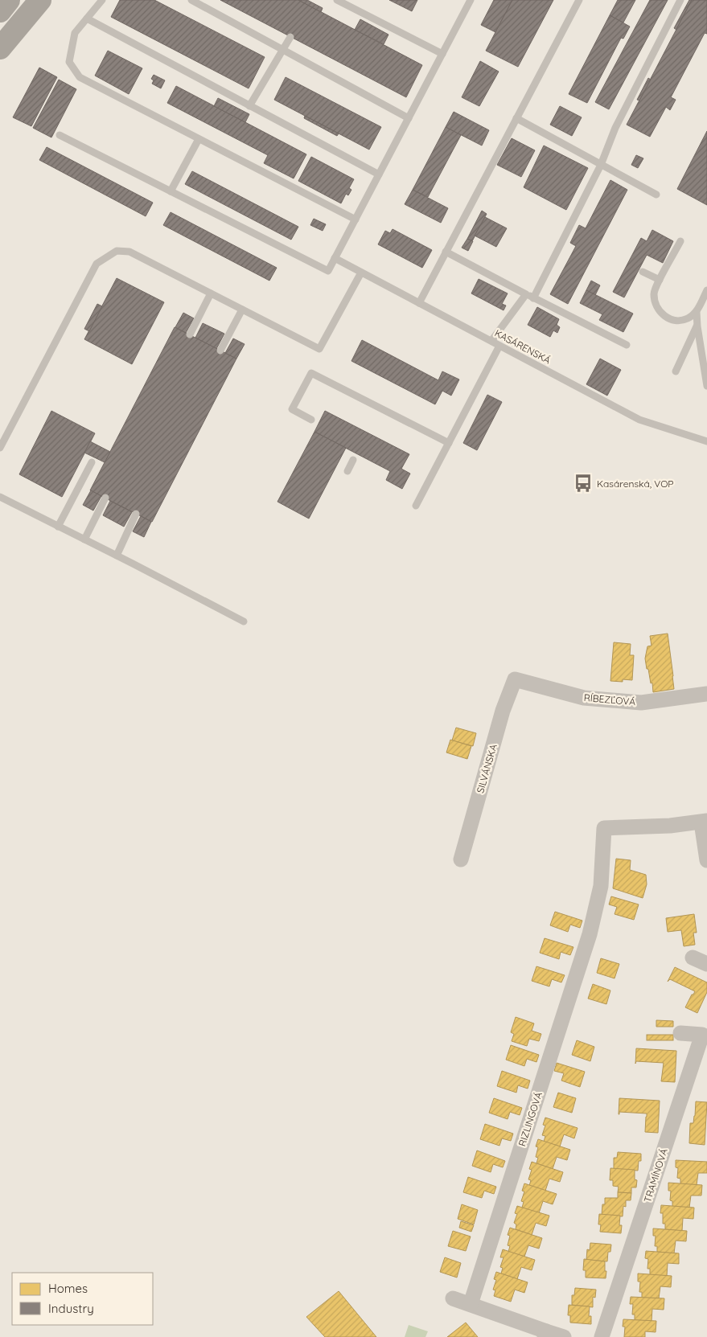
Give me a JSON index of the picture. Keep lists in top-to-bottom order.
{
  "streets": {
    "street": [
      "RÍBEZĽOVÁ",
      "SILVÁNSKA",
      "RIZLINGOVÁ",
      "TRAMÍNOVÁ"
    ],
    "lane": ["KASÁRENSKÁ"]
  },
  "crossings": [
    ["RÍBEZĽOVÁ", "SILVÁNSKA"]
  ],
  "places": {
    "bus stop": ["Kasárenská, VOP"]
  },
  "legend": ["Homes", "Industry"]
}
